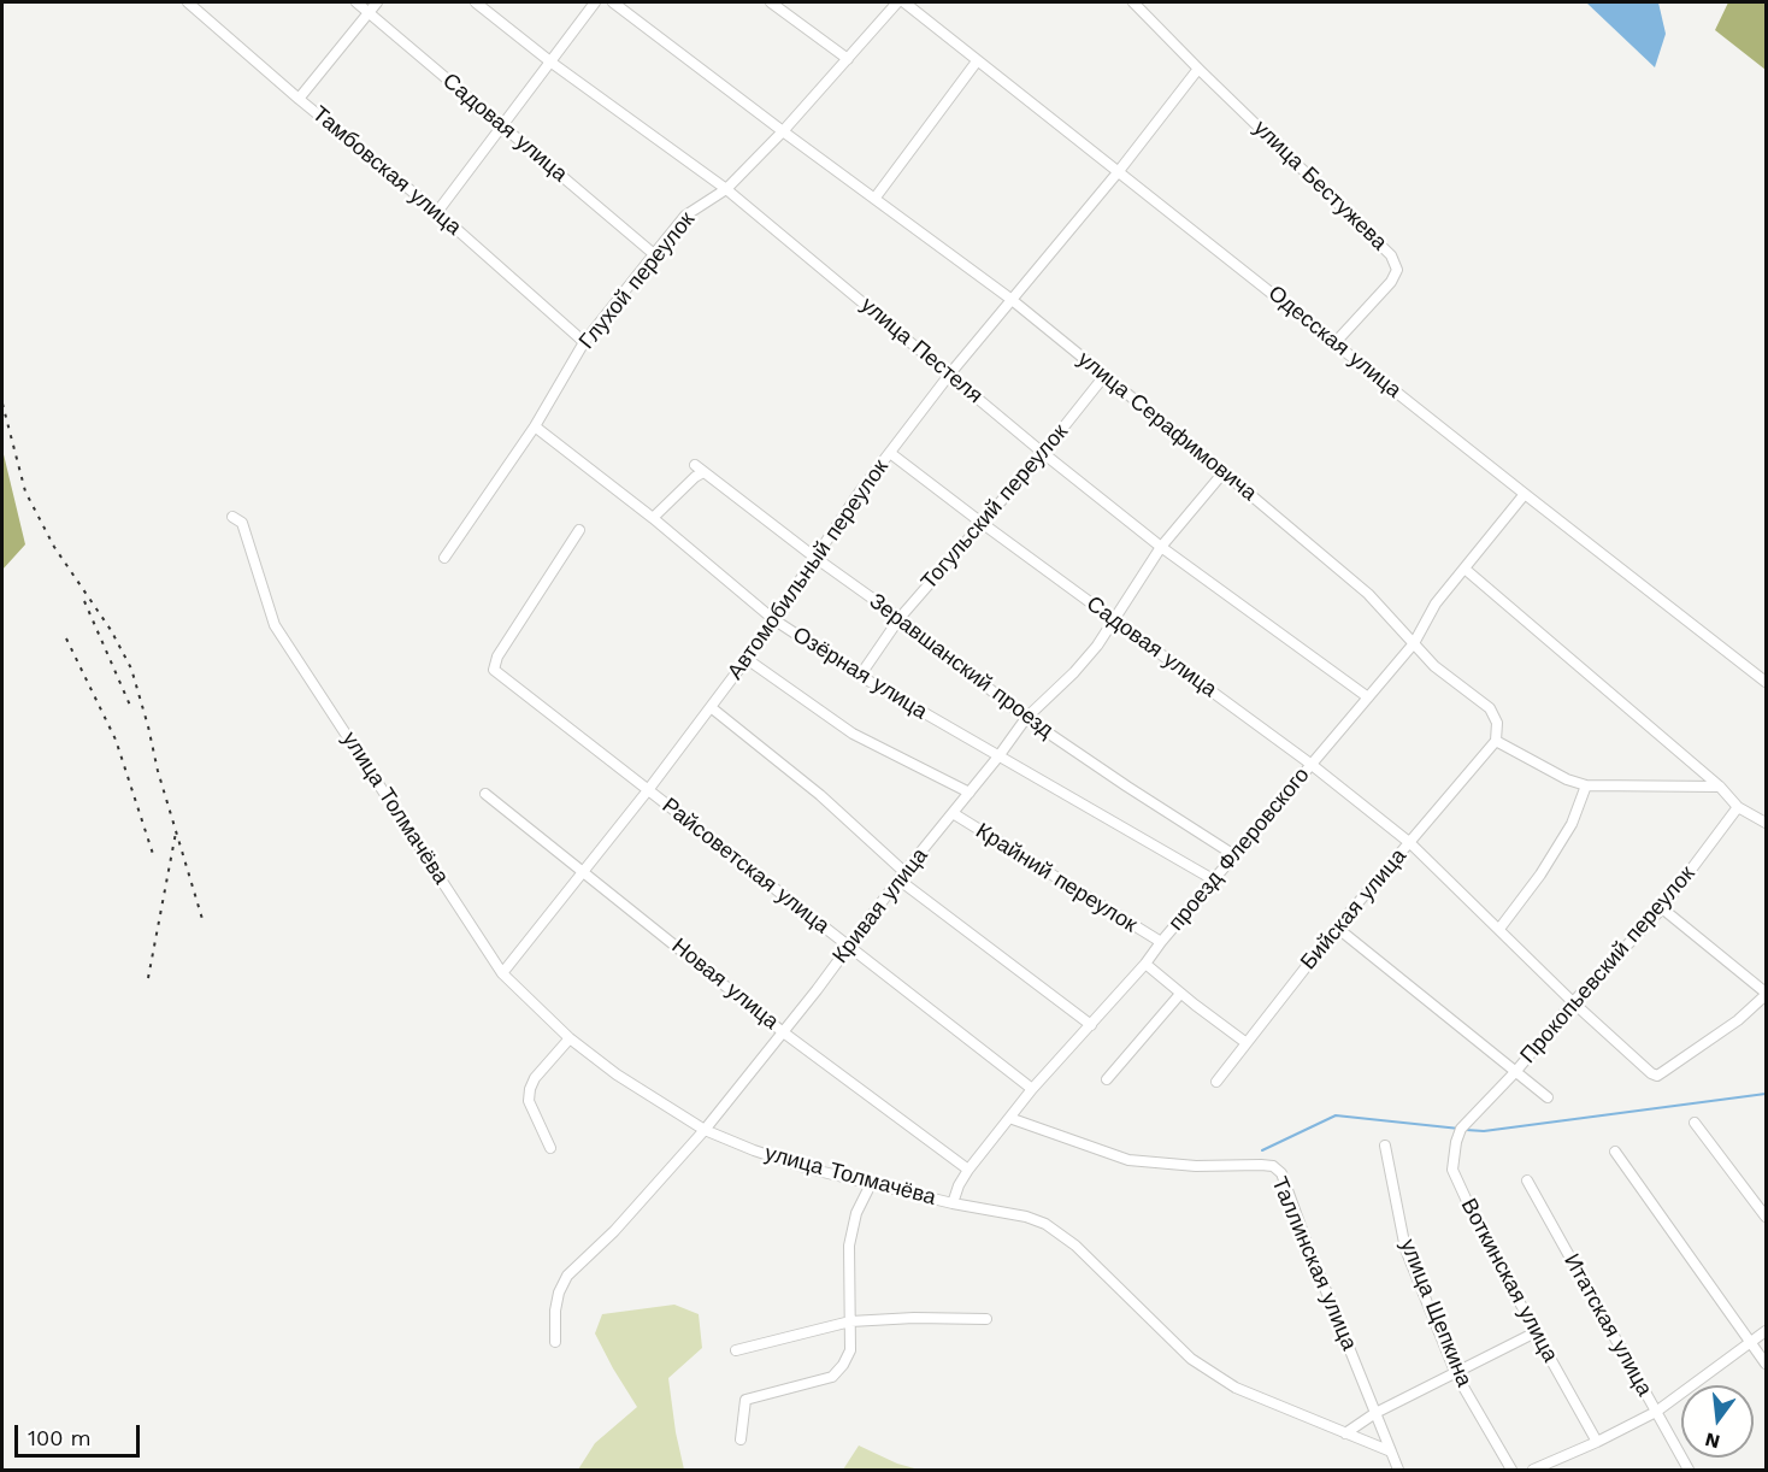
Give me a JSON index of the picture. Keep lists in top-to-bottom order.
{
  "streets": {
    "street": [
      "Садовая улица",
      "Тамбовская улица",
      "улица Бестужева",
      "Глухой переулок",
      "Одесская улица",
      "улица Пестеля",
      "улица Серафимовича",
      "Тогульский переулок",
      "Автомобильный переулок",
      "Зеравшанский проезд",
      "Озёрная улица",
      "улица Толмачёва",
      "проезд Флеровского",
      "Райсоветская улица",
      "Крайний переулок",
      "Кривая улица",
      "Бийская улица",
      "Прокопьевский переулок",
      "Новая улица",
      "Таллинская улица",
      "Воткинская улица",
      "улица Щепкина",
      "Итатская улица"
    ]
  },
  "crossings": [
    ["Садовая улица", "Глухой переулок"],
    ["Садовая улица", "Тогульский переулок"],
    ["Садовая улица", "Автомобильный переулок"],
    ["Садовая улица", "проезд Флеровского"],
    ["Садовая улица", "Кривая улица"],
    ["Садовая улица", "Бийская улица"],
    ["Садовая улица", "Прокопьевский переулок"],
    ["Тамбовская улица", "Глухой переулок"],
    ["улица Бестужева", "Одесская улица"],
    ["Глухой переулок", "улица Пестеля"],
    ["Глухой переулок", "улица Серафимовича"],
    ["Глухой переулок", "Озёрная улица"],
    ["Одесская улица", "Автомобильный переулок"],
    ["Одесская улица", "проезд Флеровского"],
    ["улица Пестеля", "Тогульский переулок"],
    ["улица Пестеля", "Автомобильный переулок"],
    ["улица Пестеля", "проезд Флеровского"],
    ["улица Пестеля", "Кривая улица"],
    ["улица Серафимовича", "Тогульский переулок"],
    ["улица Серафимовича", "Автомобильный переулок"],
    ["улица Серафимовича", "проезд Флеровского"],
    ["улица Серафимовича", "Кривая улица"],
    ["улица Серафимовича", "Бийская улица"],
    ["Тогульский переулок", "Зеравшанский проезд"],
    ["Тогульский переулок", "Озёрная улица"],
    ["Автомобильный переулок", "Зеравшанский проезд"],
    ["Автомобильный переулок", "Озёрная улица"],
    ["Автомобильный переулок", "улица Толмачёва"],
    ["Автомобильный переулок", "Райсоветская улица"],
    ["Автомобильный переулок", "Крайний переулок"],
    ["Автомобильный переулок", "Новая улица"],
    ["Зеравшанский проезд", "проезд Флеровского"],
    ["Зеравшанский проезд", "Кривая улица"],
    ["Озёрная улица", "проезд Флеровского"],
    ["Озёрная улица", "Кривая улица"],
    ["улица Толмачёва", "проезд Флеровского"],
    ["улица Толмачёва", "Кривая улица"],
    ["улица Толмачёва", "Таллинская улица"],
    ["проезд Флеровского", "Райсоветская улица"],
    ["проезд Флеровского", "Крайний переулок"],
    ["проезд Флеровского", "Новая улица"],
    ["проезд Флеровского", "Таллинская улица"],
    ["Райсоветская улица", "Кривая улица"],
    ["Крайний переулок", "Кривая улица"],
    ["Кривая улица", "Новая улица"],
    ["Прокопьевский переулок", "Воткинская улица"]
  ],
  "scale_bar": "100 m",
  "north": "bottom"
}
